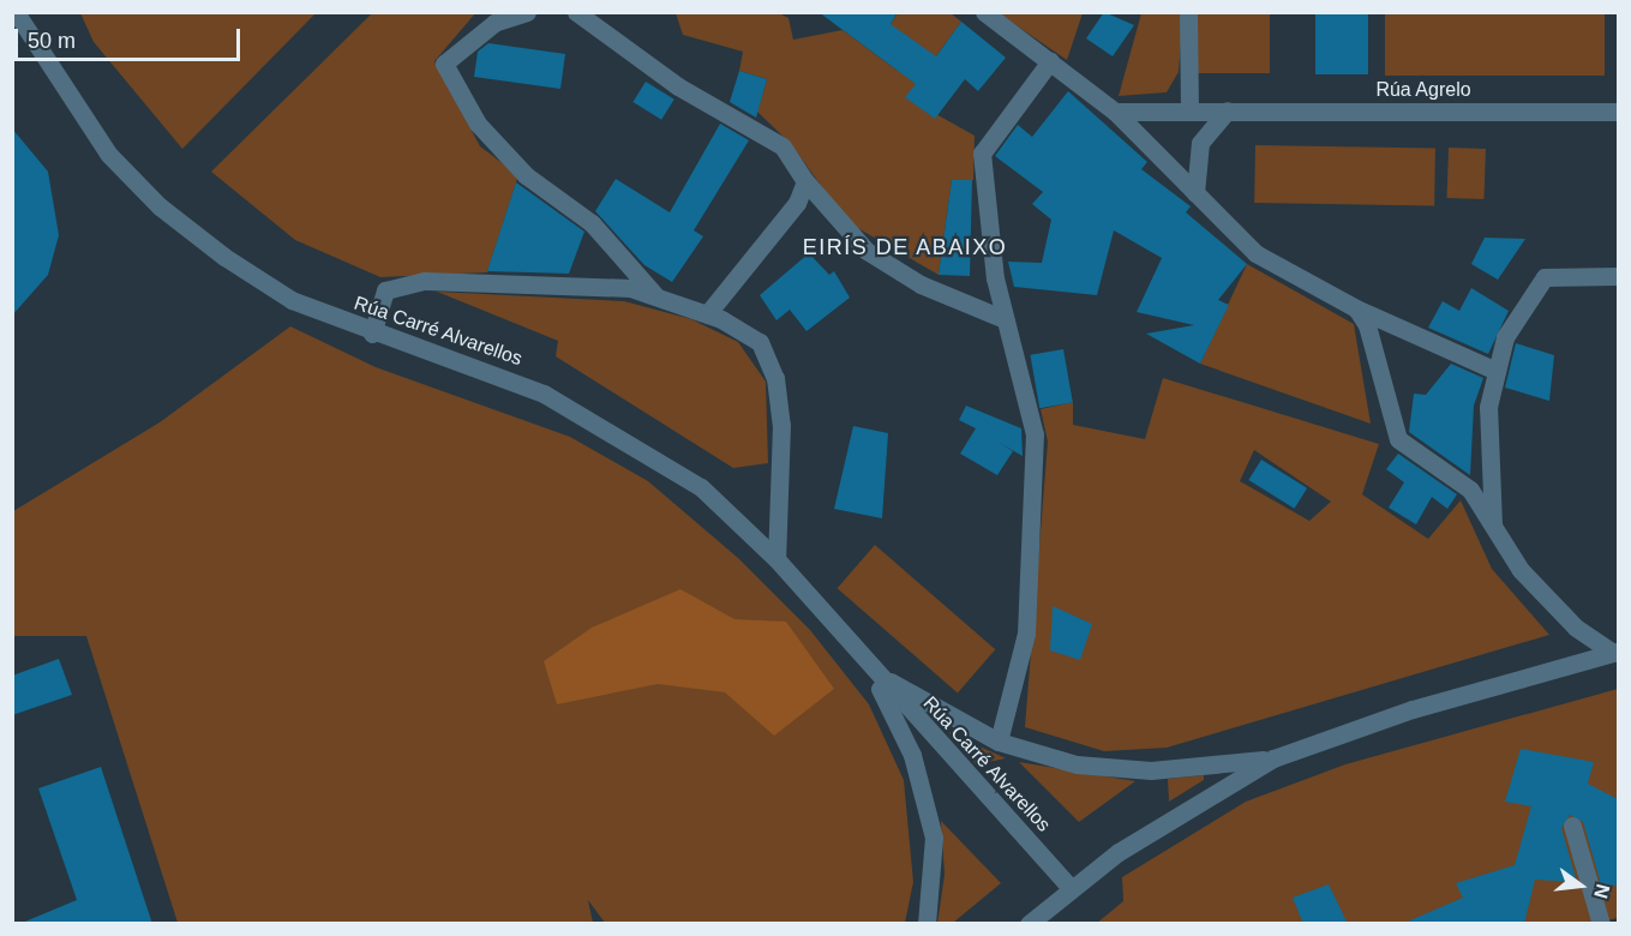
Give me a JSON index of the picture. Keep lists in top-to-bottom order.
{
  "streets": {
    "street": ["Rúa Agrelo", "Rúa Carré Alvarellos"]
  },
  "districts": ["EIRÍS DE ABAIXO"],
  "scale_bar": "50 m",
  "north": "right"
}
